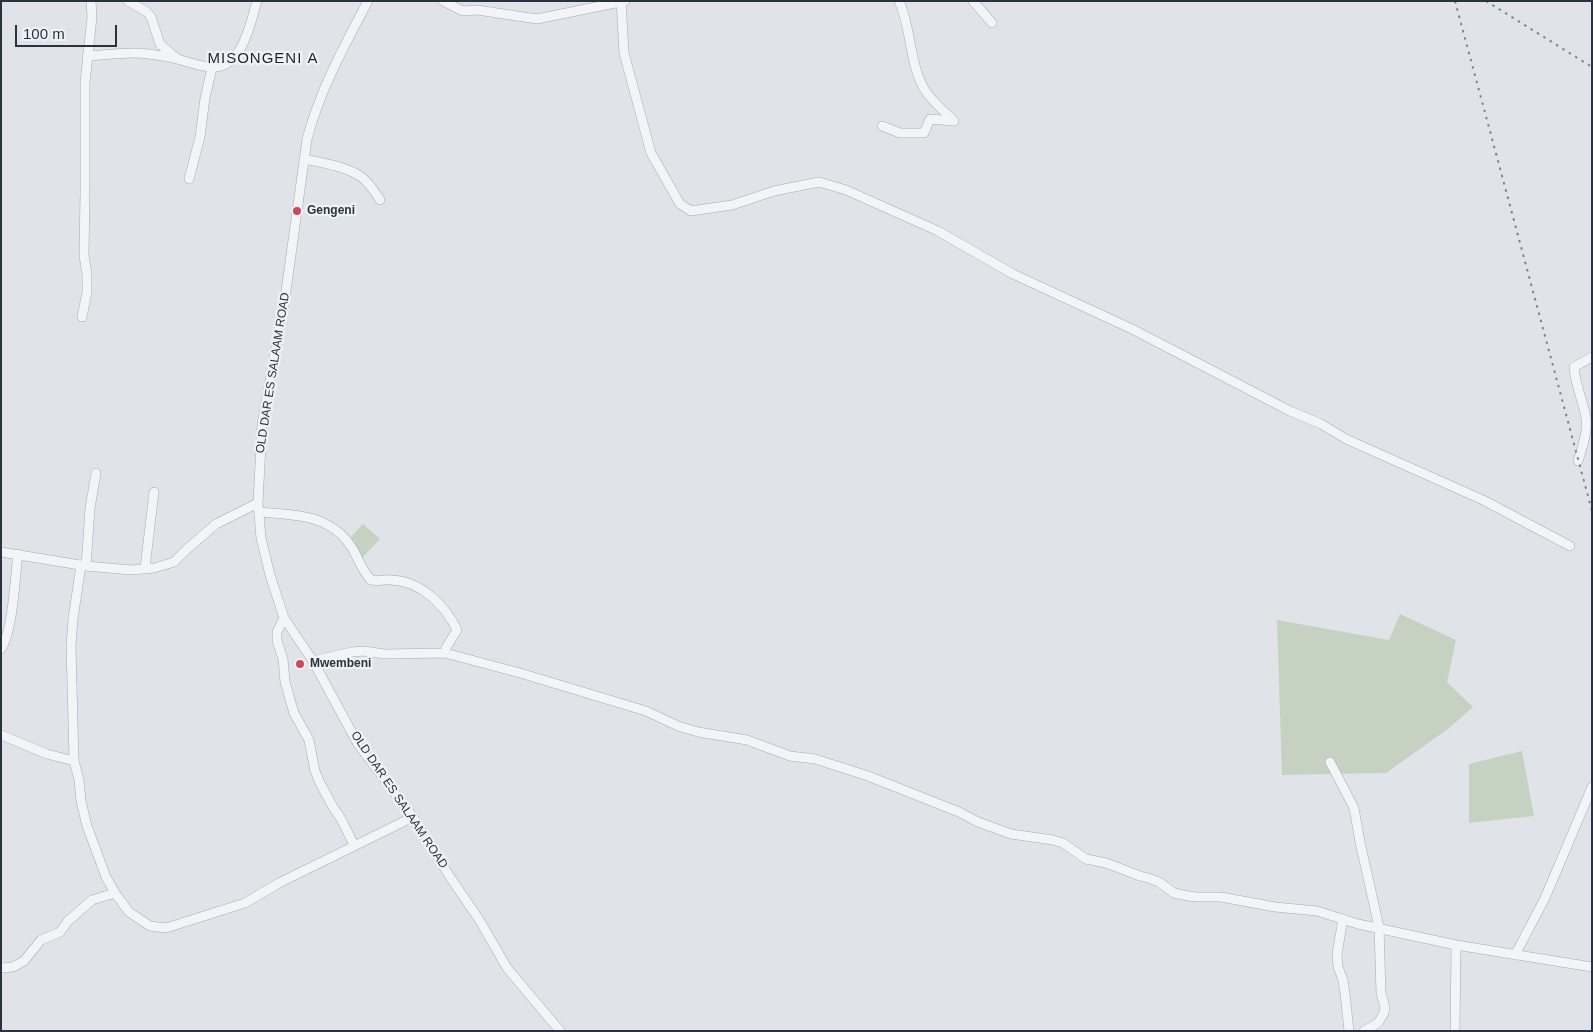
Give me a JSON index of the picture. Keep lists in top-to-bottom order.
{
  "streets": {
    "street": ["OLD DAR ES SALAAM ROAD"]
  },
  "districts": ["MISONGENI A"],
  "places": ["Gengeni", "Mwembeni"],
  "scale_bar": "100 m"
}
